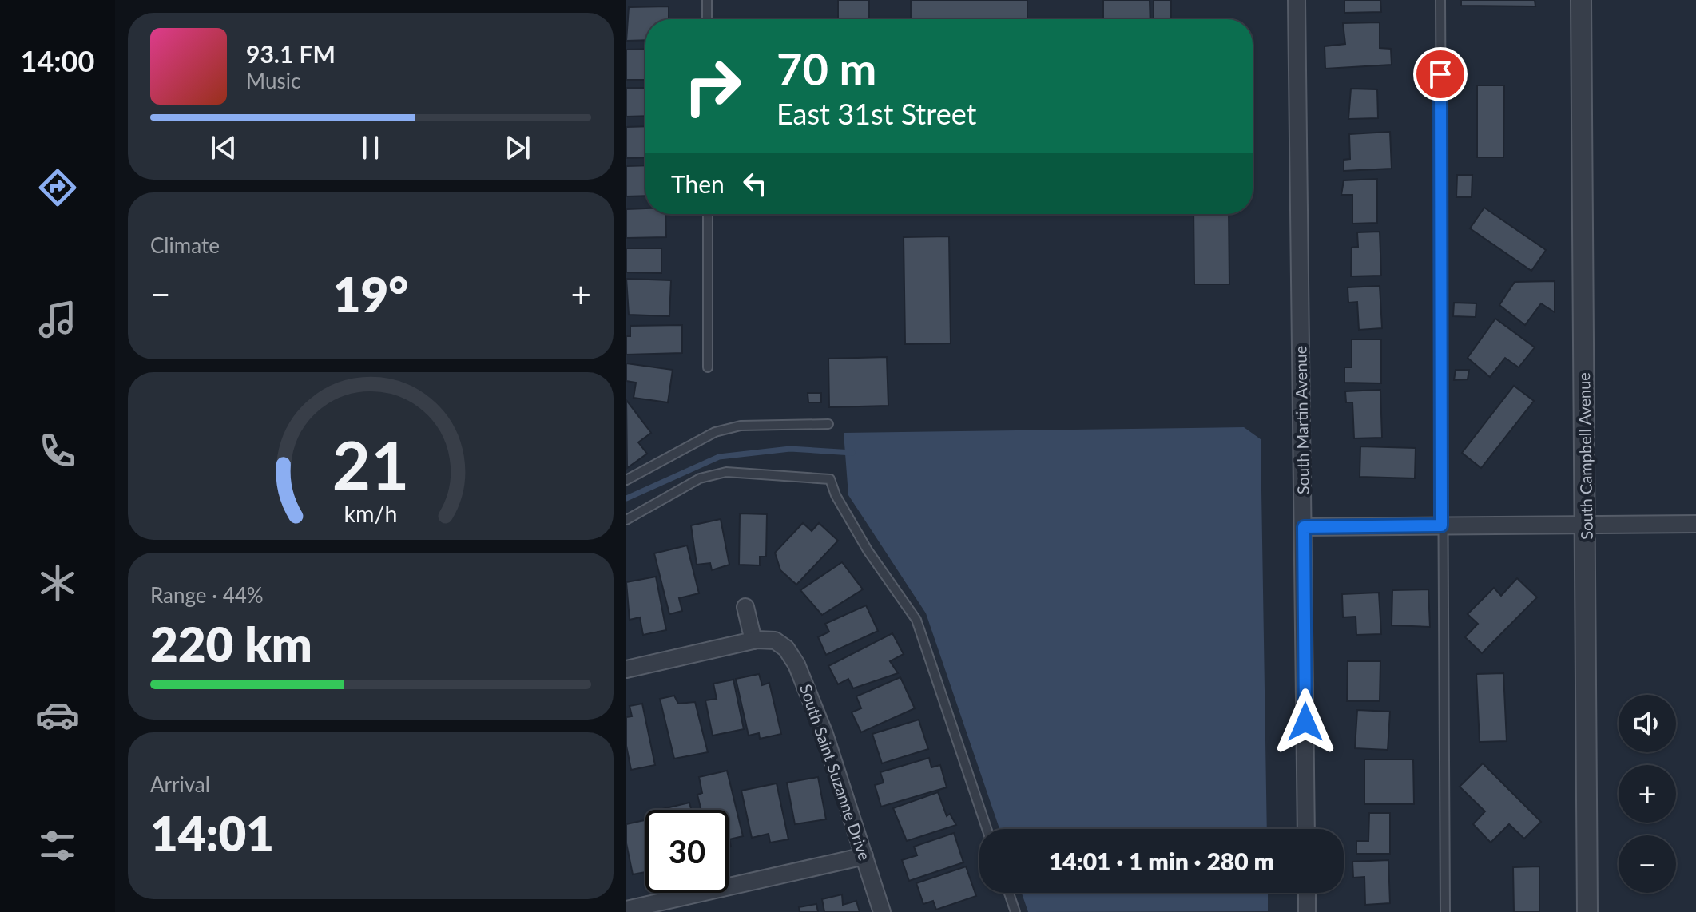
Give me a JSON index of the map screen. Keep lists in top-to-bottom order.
{
  "streets": {
    "street": ["South Martin Avenue", "South Campbell Avenue", "South Saint Suzanne Drive"]
  },
  "page": {
    "tabs": "14:00",
    "turn": ["70 m", "East 31st Street"],
    "song": ["93.1 FM", "Music"],
    "then": "Then",
    "tile": [
      "Climate",
      ["Range · 44%", "220 km"],
      ["Arrival", "14:01"]
    ],
    "heat": ["−", "19°", "+"],
    "map_buttons": ["+", "−"],
    "limit": "30",
    "trip": "14:01 · 1 min · 280 m",
    "gauge": ["21", "km/h"]
  }
}
